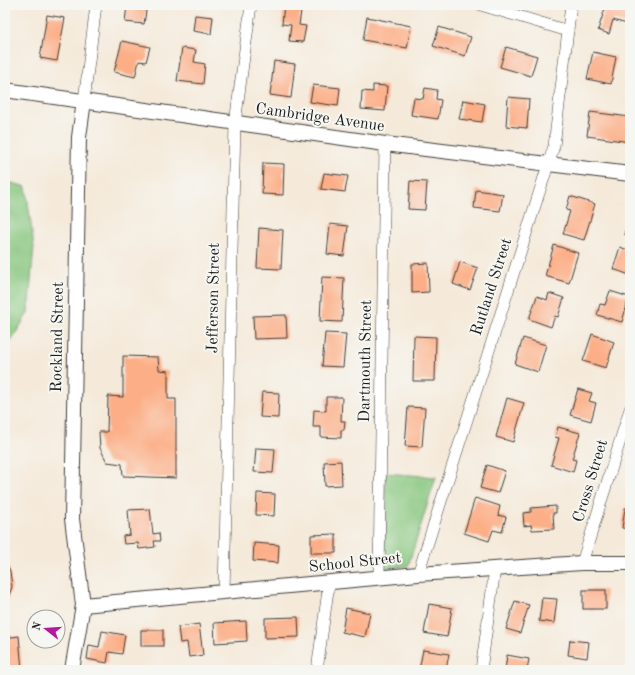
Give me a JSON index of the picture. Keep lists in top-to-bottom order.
{
  "streets": {
    "street": [
      "Cambridge Avenue",
      "Rutland Street",
      "Jefferson Street",
      "Rockland Street",
      "Dartmouth Street",
      "Cross Street",
      "School Street"
    ]
  },
  "crossings": [
    ["Cambridge Avenue", "Rutland Street"],
    ["Cambridge Avenue", "Jefferson Street"],
    ["Cambridge Avenue", "Rockland Street"],
    ["Cambridge Avenue", "Dartmouth Street"],
    ["Rutland Street", "School Street"],
    ["Jefferson Street", "School Street"],
    ["Rockland Street", "School Street"],
    ["Dartmouth Street", "School Street"],
    ["Cross Street", "School Street"]
  ],
  "north": "left"
}
